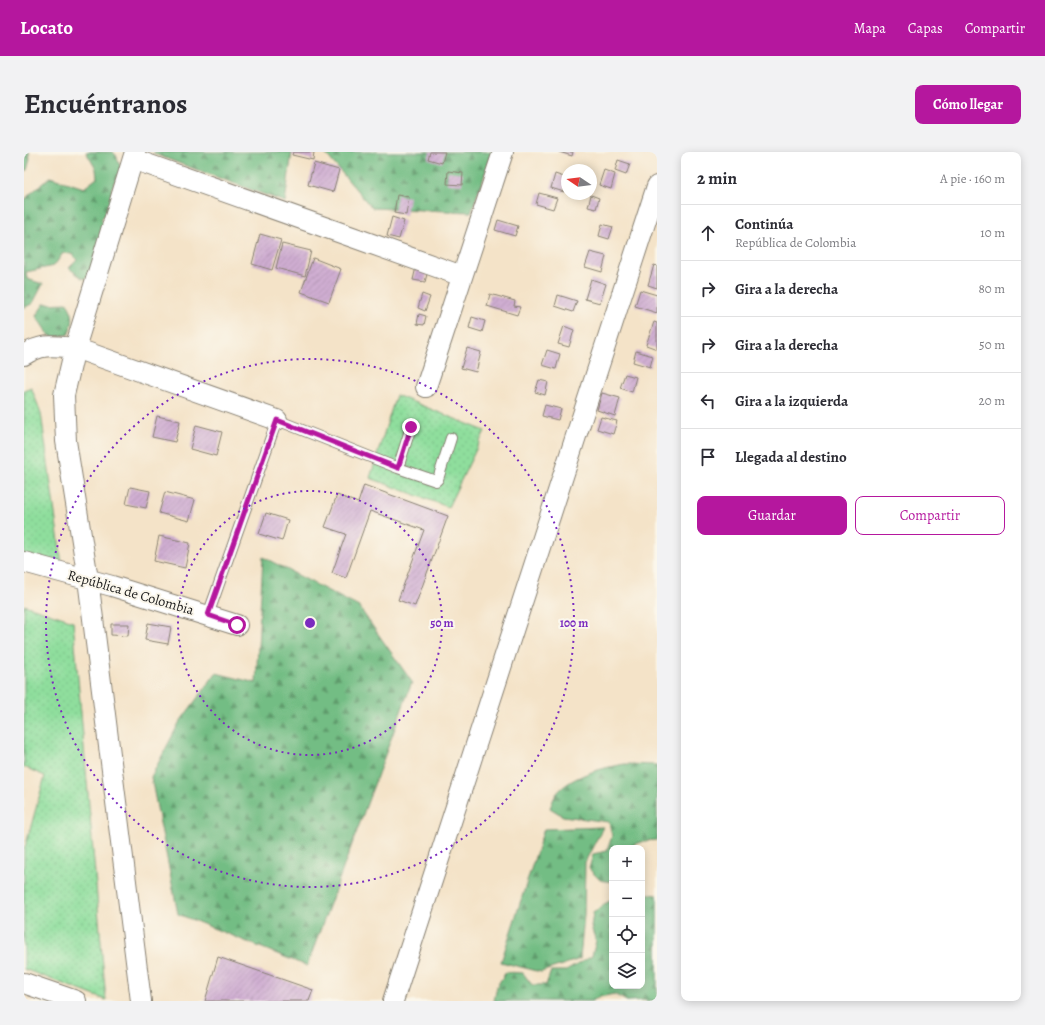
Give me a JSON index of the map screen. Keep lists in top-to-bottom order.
{
  "streets": {
    "street": ["República de Colombia"]
  },
  "north": "left",
  "page": {
    "header": "Locato",
    "nav": ["Mapa", "Capas", "Compartir"],
    "title": "Encuéntranos",
    "buttons": [
      "Cómo llegar",
      ["Guardar", "Compartir"]
    ],
    "heading": ["2 min", "A pie · 160 m"],
    "list": [
      ["Continúa", "República de Colombia", "10 m"],
      ["Gira a la derecha", "80 m"],
      ["Gira a la derecha", "50 m"],
      ["Gira a la izquierda", "20 m"],
      "Llegada al destino"
    ],
    "map_buttons": ["+", "−"]
  },
  "rings": ["50 m", "100 m"]
}
